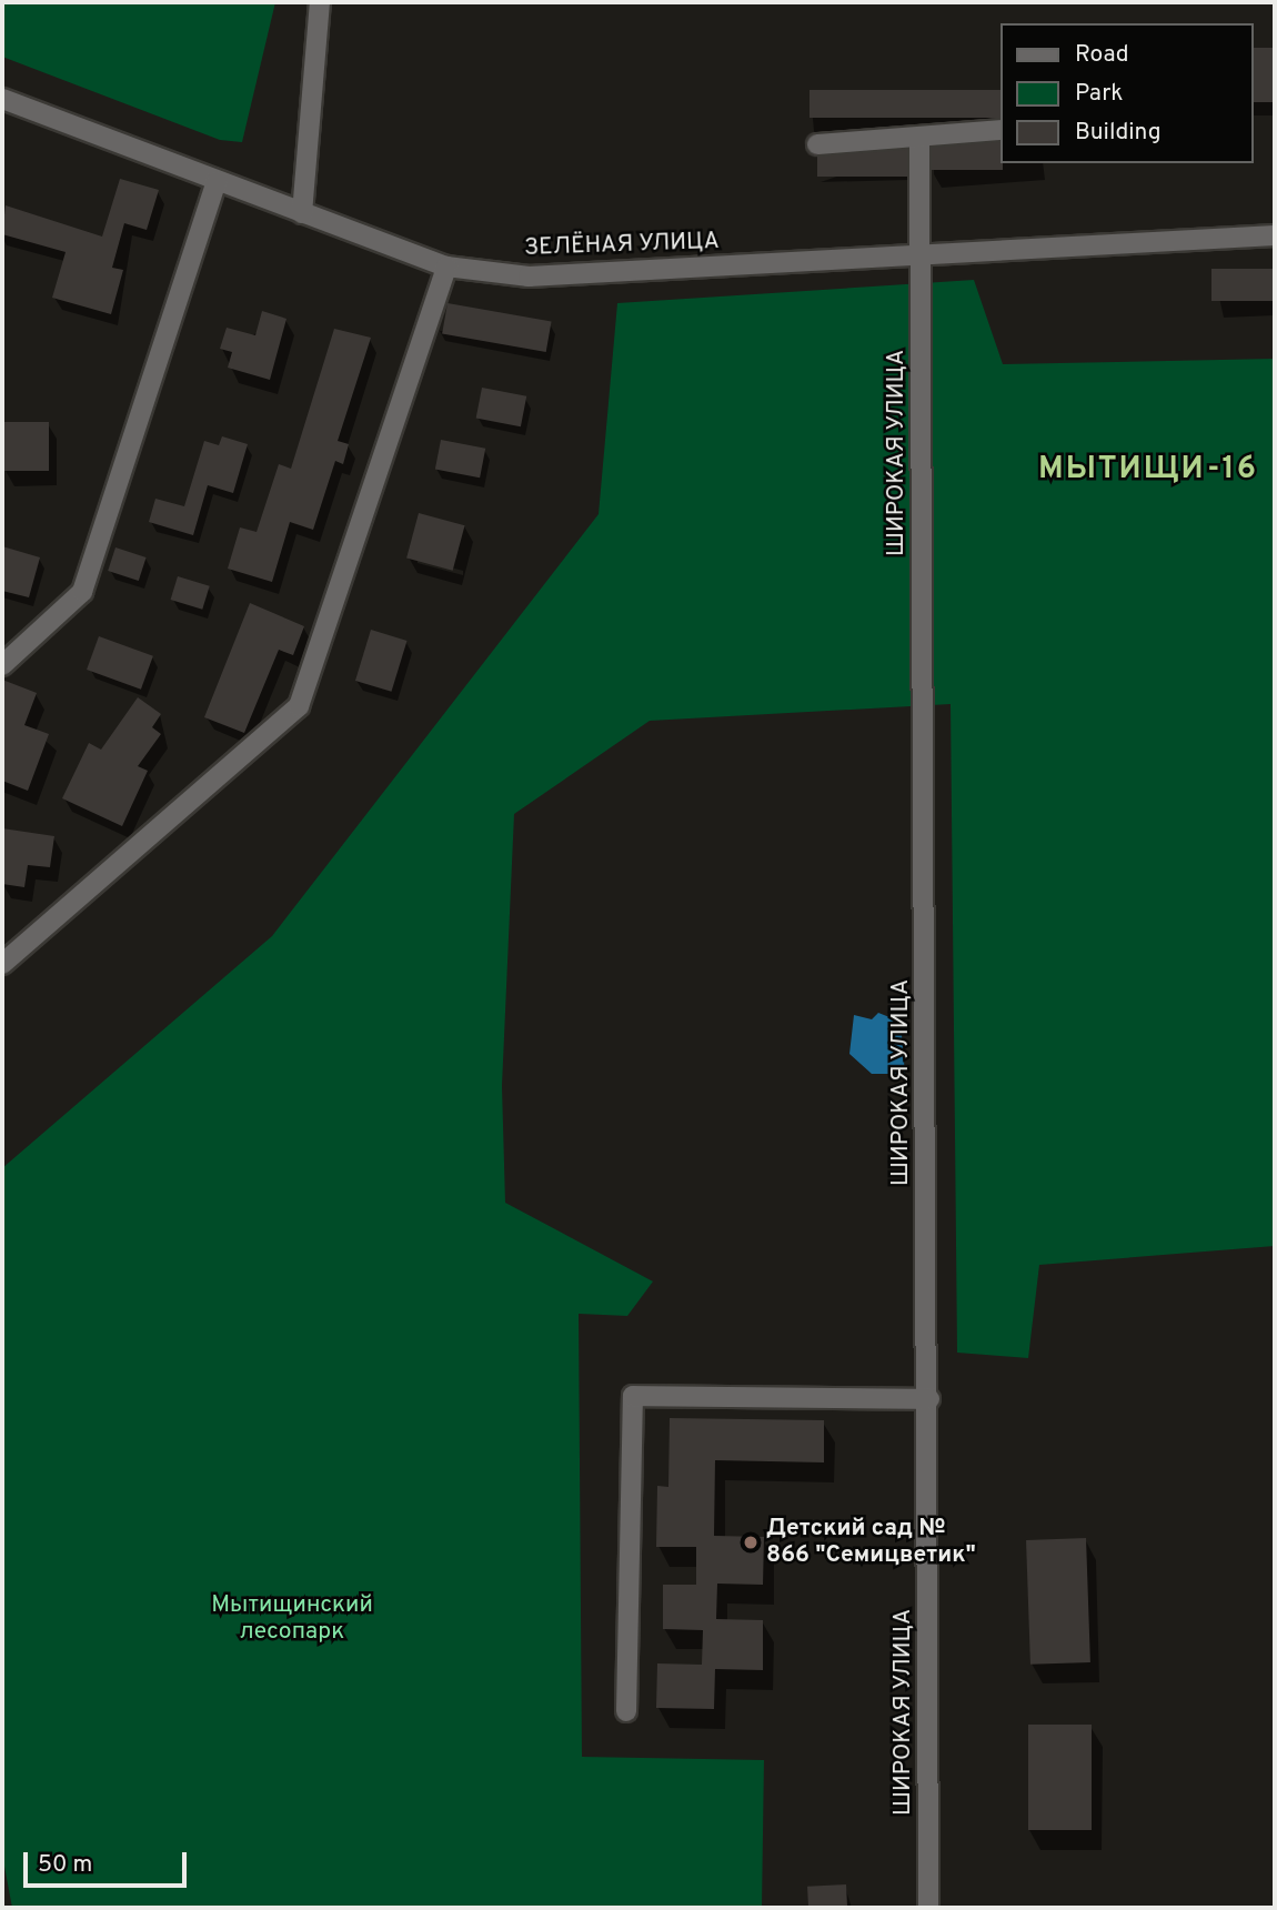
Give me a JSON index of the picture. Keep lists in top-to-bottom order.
{
  "streets": {
    "street": ["ЗЕЛЁНАЯ УЛИЦА", "ШИРОКАЯ УЛИЦА"]
  },
  "crossings": [
    ["ЗЕЛЁНАЯ УЛИЦА", "ШИРОКАЯ УЛИЦА"]
  ],
  "districts": ["МЫТИЩИ-16"],
  "parks": ["Мытищинский лесопарк"],
  "places": ["Детский сад № 866 \"Семицветик\""],
  "legend": ["Road", "Park", "Building"],
  "scale_bar": "50 m"
}
